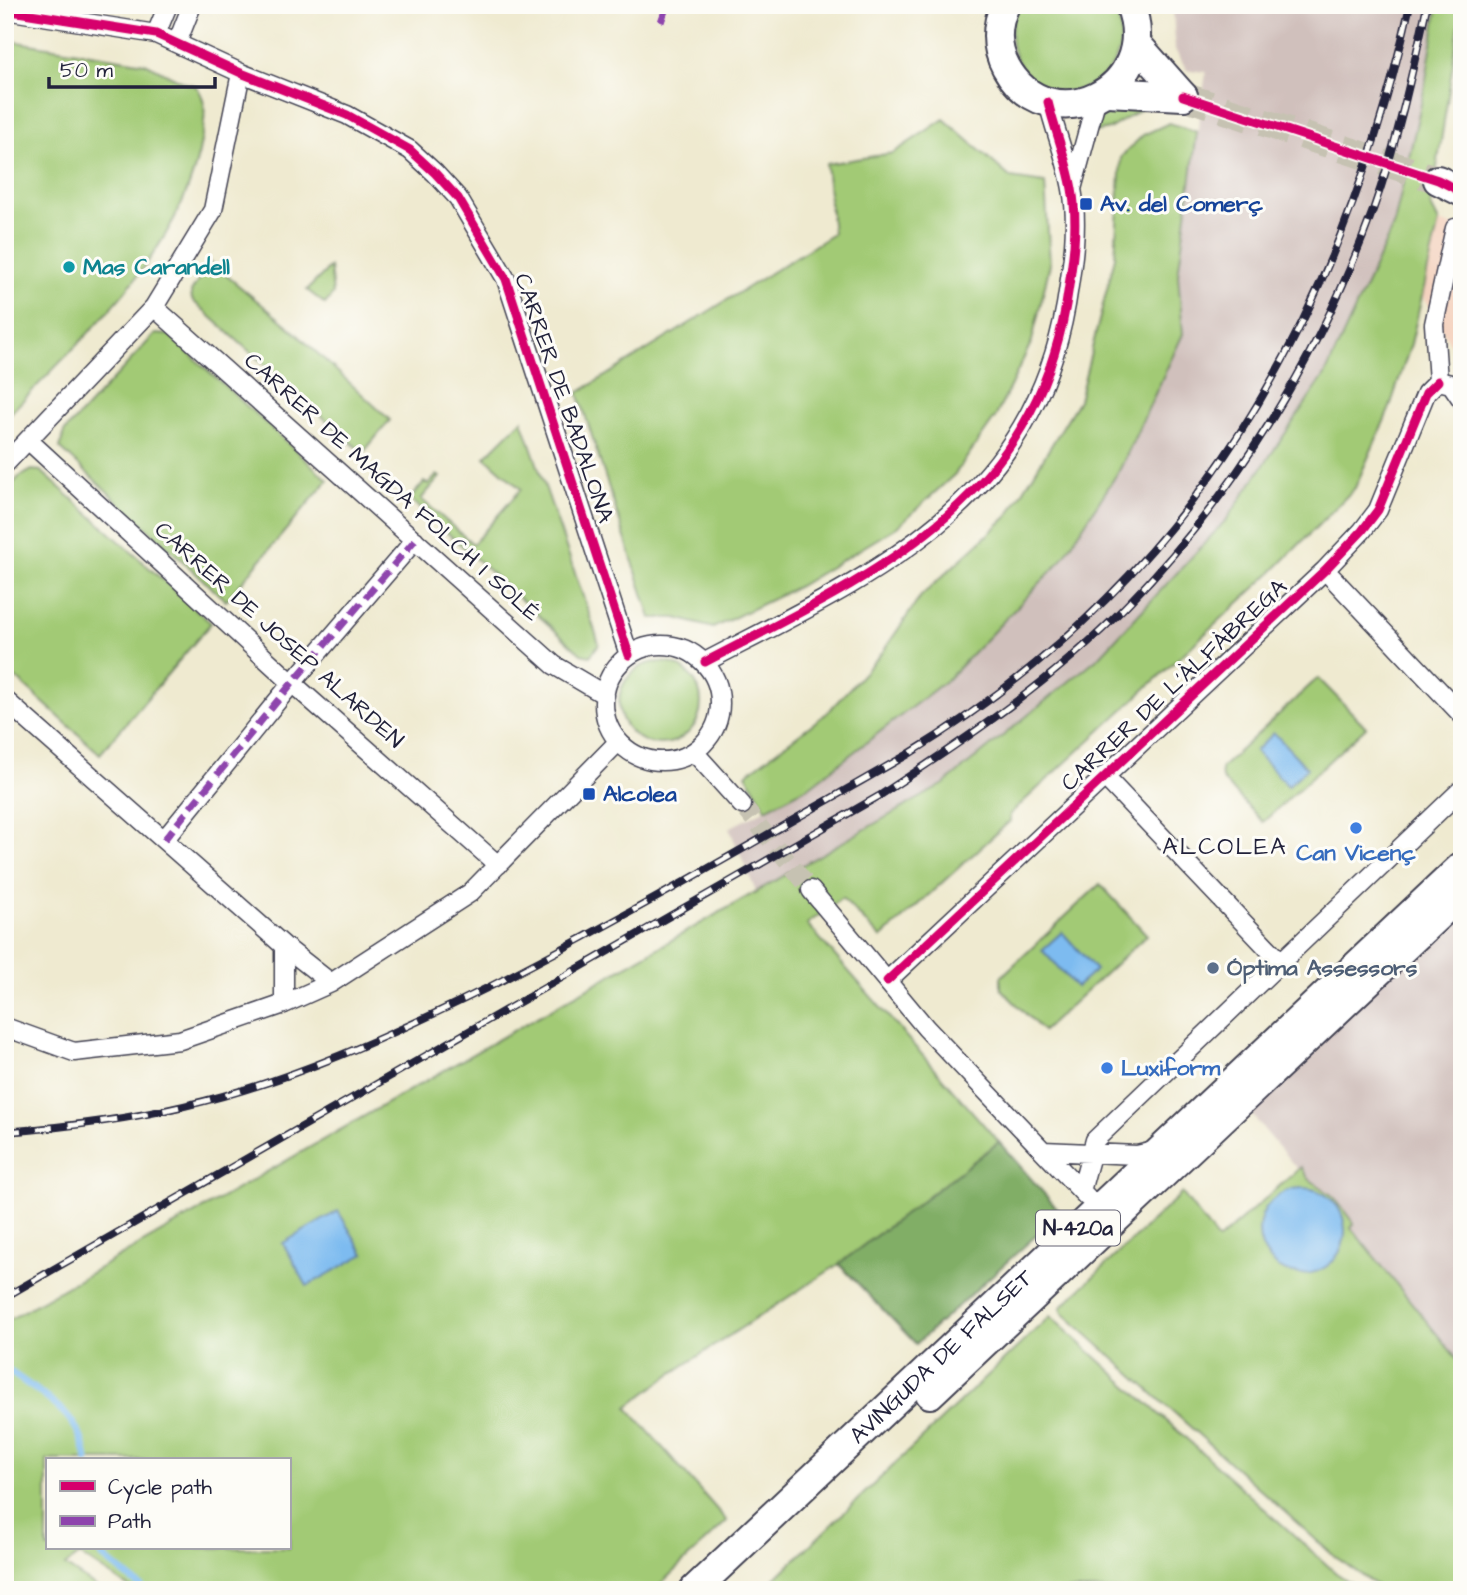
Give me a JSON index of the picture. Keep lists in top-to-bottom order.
{
  "streets": {
    "main road": ["N-420a", "AVINGUDA DE FALSET"],
    "street": [
      "CARRER DE BADALONA",
      "CARRER DE MAGDA FOLCH I SOLÉ",
      "CARRER DE JOSEP ALARDEN",
      "CARRER DE L'ÀLFÀBREGA"
    ]
  },
  "crossings": [
    ["CARRER DE BADALONA", "CARRER DE MAGDA FOLCH I SOLÉ"]
  ],
  "districts": ["ALCOLEA"],
  "places": {
    "transit": ["Av. del Comerç", "Alcolea"],
    "other": [
      "Mas Carandell",
      "Can Vicenç",
      "Óptima Assessors",
      "Luxiform"
    ]
  },
  "legend": ["Cycle path", "Path"],
  "scale_bar": "50 m"
}
